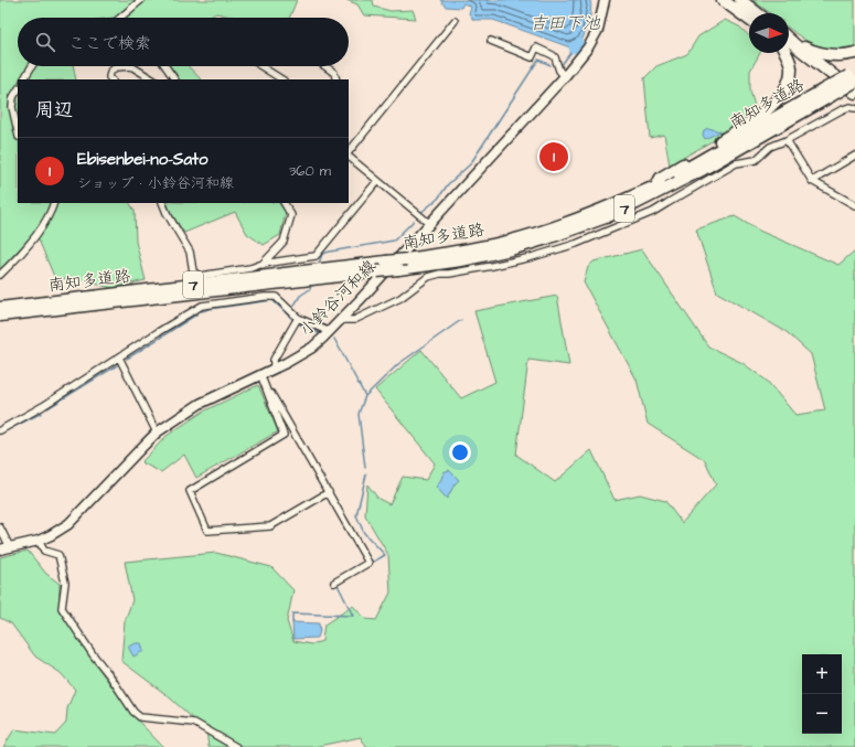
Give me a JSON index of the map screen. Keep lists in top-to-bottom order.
{
  "streets": {
    "highway": ["南知多道路", "7"],
    "main road": ["小鈴谷河和線"]
  },
  "water": ["吉田下池"],
  "north": "right",
  "page": {
    "search": "ここで検索",
    "heading": "周辺",
    "list": [
      {
        "mark": "1",
        "name": "Ebisenbei-no-Sato",
        "note": "ショップ · 小鈴谷河和線",
        "value": "360 m"
      }
    ],
    "pins": "1",
    "map_buttons": ["+", "−"]
  }
}
